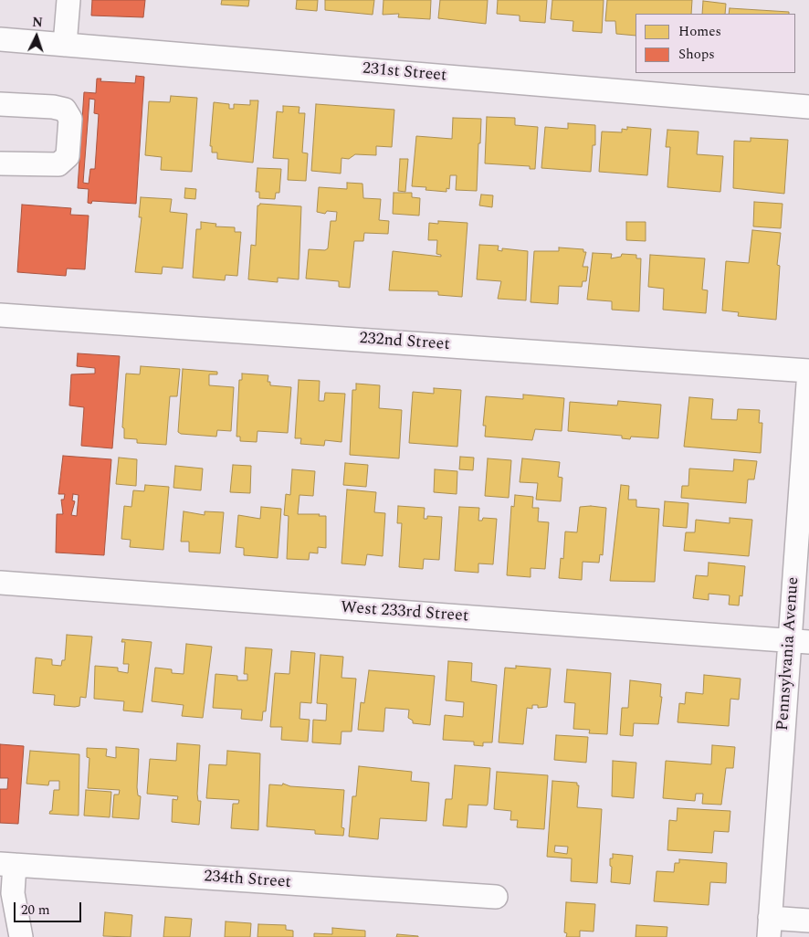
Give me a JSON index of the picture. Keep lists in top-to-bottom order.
{
  "streets": {
    "street": [
      "231st Street",
      "232nd Street",
      "West 233rd Street",
      "Pennsylvania Avenue",
      "234th Street"
    ]
  },
  "crossings": [
    ["232nd Street", "Pennsylvania Avenue"],
    ["West 233rd Street", "Pennsylvania Avenue"]
  ],
  "legend": ["Homes", "Shops"],
  "scale_bar": "20 m",
  "north": "top"
}
